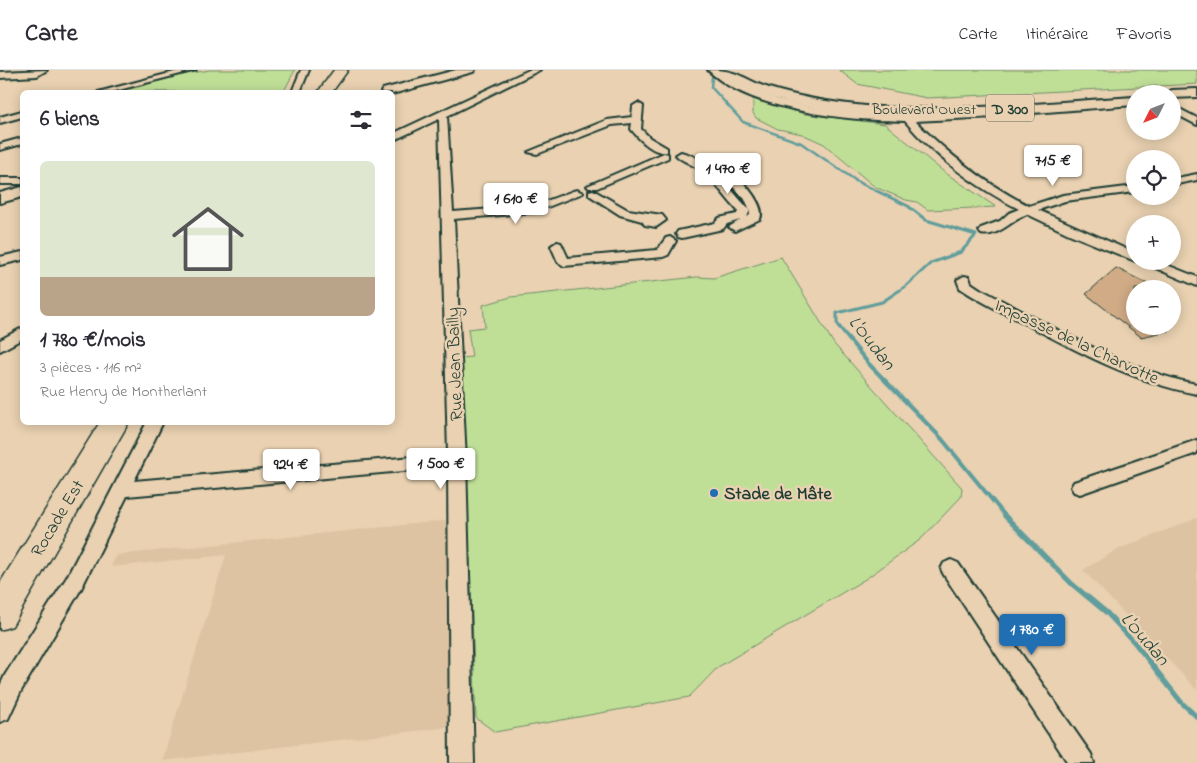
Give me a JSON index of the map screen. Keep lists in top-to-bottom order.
{
  "streets": {
    "highway": ["Rocade Est"],
    "main road": ["D 300", "Boulevard Ouest"],
    "street": ["Impasse de la Charvotte", "Rue Jean Bailly"]
  },
  "water": ["L'Oudan"],
  "places": ["Stade de Mâte"],
  "north": "bottom left",
  "page": {
    "header": "Carte",
    "nav": ["Carte", "Itinéraire", "Favoris"],
    "map_buttons": ["+", "−"],
    "heading": "6 biens",
    "price": [
      "715 €",
      "1 470 €",
      "1 610 €",
      "1 500 €",
      "924 €",
      "1 780 €"
    ],
    "list": [
      {
        "name": "1 780 €/mois",
        "note": "3 pièces · 116 m² · Rue Henry de Montherlant"
      }
    ]
  }
}
